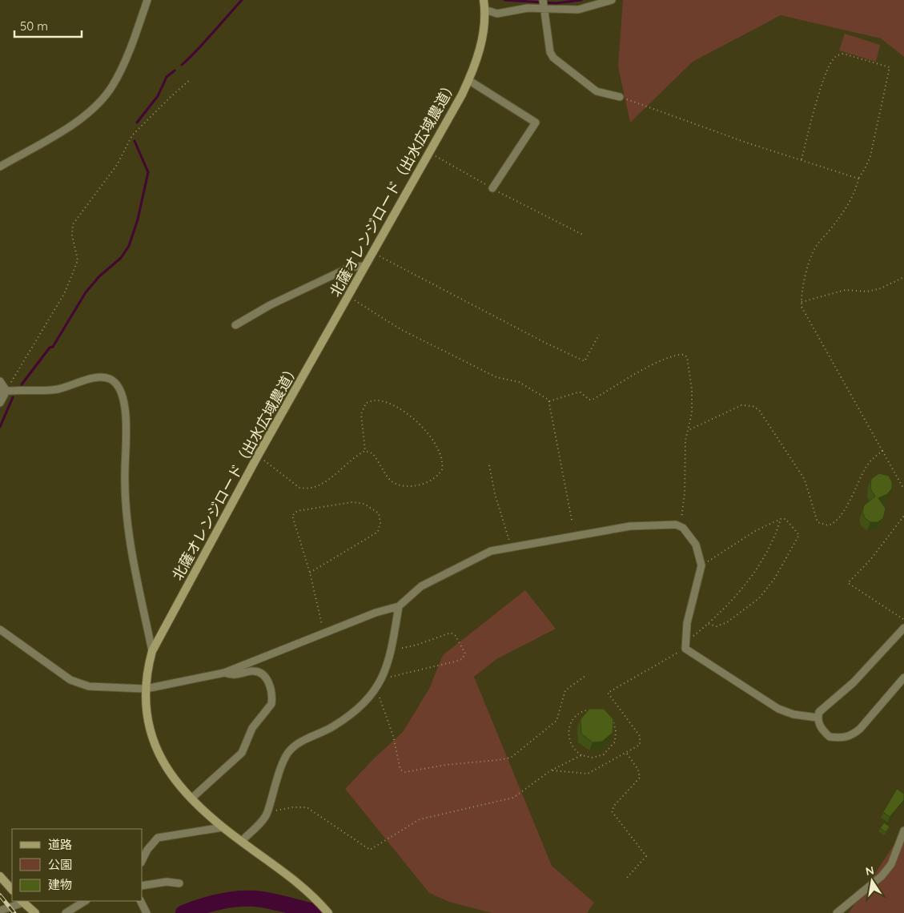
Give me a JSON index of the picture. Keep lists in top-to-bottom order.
{
  "streets": {
    "street": ["北薩オレンジロード（出水広域農道）"]
  },
  "legend": ["道路", "公園", "建物"],
  "scale_bar": "50 m",
  "north": "top"
}
